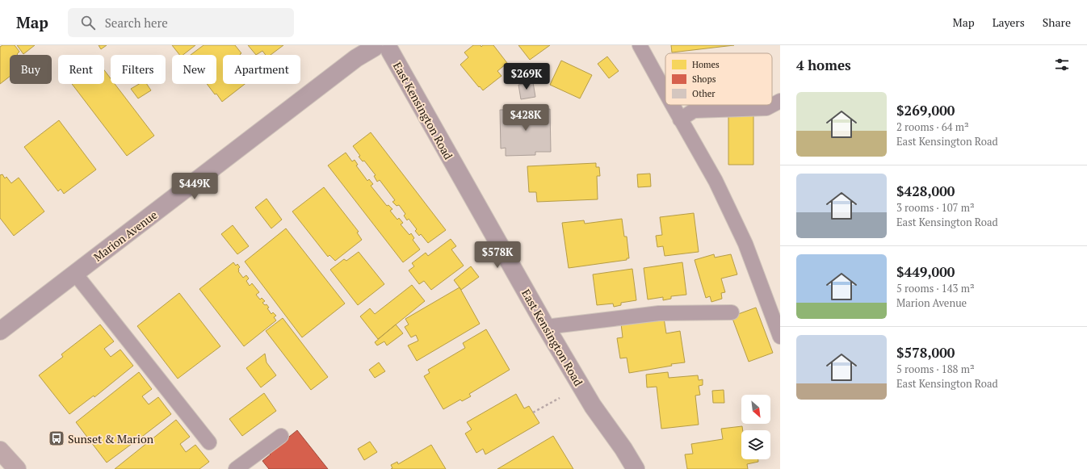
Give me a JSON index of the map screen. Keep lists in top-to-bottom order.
{
  "streets": {
    "street": ["East Kensington Road", "Marion Avenue"]
  },
  "crossings": [
    ["East Kensington Road", "Marion Avenue"]
  ],
  "places": {
    "bus stop": ["Sunset & Marion"]
  },
  "legend": ["Homes", "Shops", "Other"],
  "north": "bottom right",
  "page": {
    "header": "Map",
    "search": "Search here",
    "nav": ["Map", "Layers", "Share"],
    "heading": "4 homes",
    "chip": [
      "Buy",
      "Rent",
      "Filters",
      "New",
      "Apartment"
    ],
    "price": [
      "$269K",
      "$428K",
      "$449K",
      "$578K"
    ],
    "list": [
      {
        "name": "$269,000",
        "note": "2 rooms · 64 m² · East Kensington Road"
      },
      {
        "name": "$428,000",
        "note": "3 rooms · 107 m² · East Kensington Road"
      },
      {
        "name": "$449,000",
        "note": "5 rooms · 143 m² · Marion Avenue"
      },
      {
        "name": "$578,000",
        "note": "5 rooms · 188 m² · East Kensington Road"
      }
    ]
  }
}
